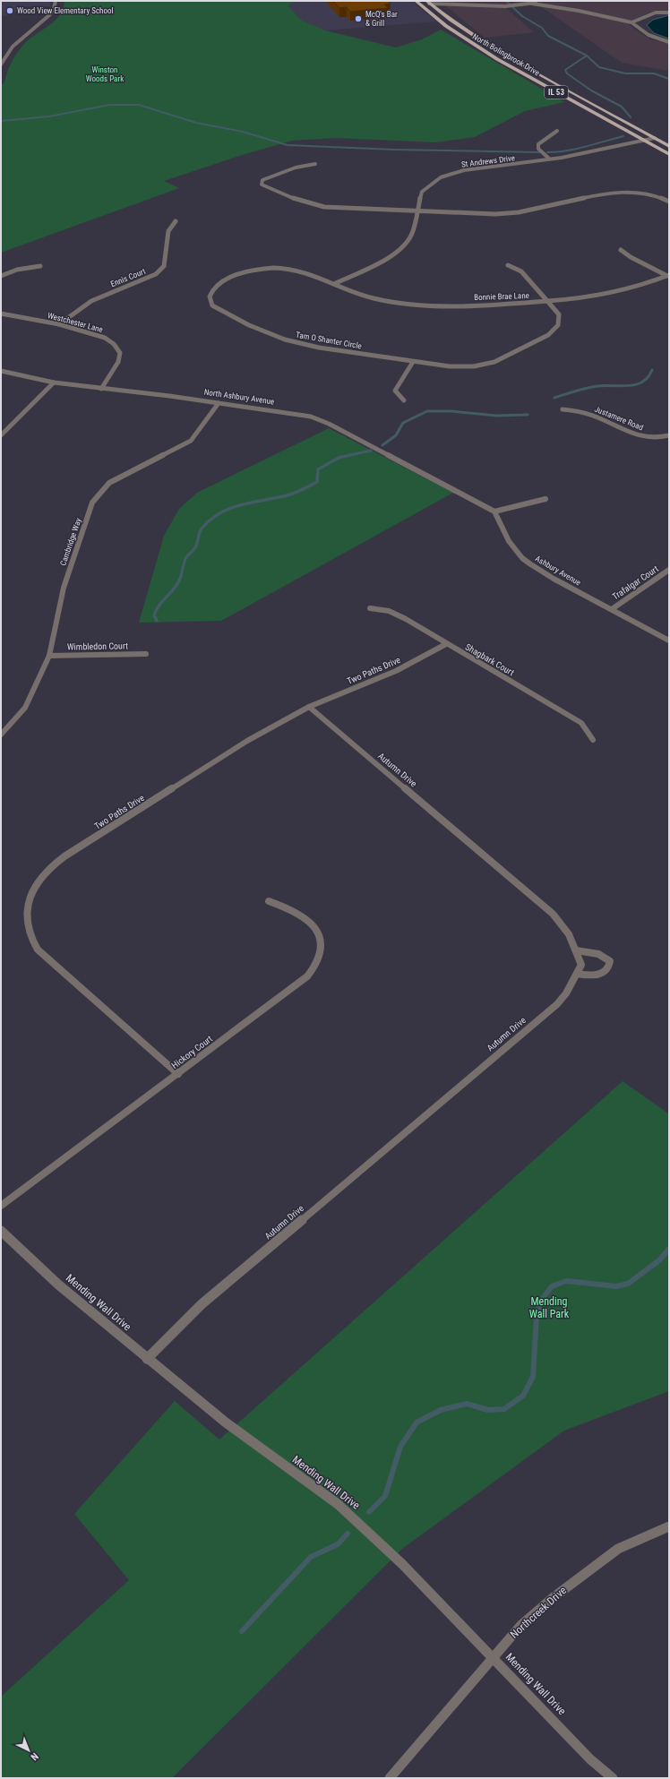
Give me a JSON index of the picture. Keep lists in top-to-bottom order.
{
  "streets": {
    "main road": ["North Bolingbrook Drive", "IL 53"],
    "street": [
      "St Andrews Drive",
      "Ennis Court",
      "Bonnie Brae Lane",
      "Westchester Lane",
      "Tam O Shanter Circle",
      "North Ashbury Avenue",
      "Justamere Road",
      "Cambridge Way",
      "Ashbury Avenue",
      "Trafalgar Court",
      "Wimbledon Court",
      "Shagbark Court",
      "Two Paths Drive",
      "Autumn Drive",
      "Hickory Court",
      "Mending Wall Drive",
      "Northcreek Drive"
    ]
  },
  "crossings": [
    ["North Bolingbrook Drive", "St Andrews Drive"],
    ["St Andrews Drive", "Bonnie Brae Lane"],
    ["St Andrews Drive", "Tam O Shanter Circle"],
    ["Ennis Court", "Westchester Lane"],
    ["Bonnie Brae Lane", "Tam O Shanter Circle"],
    ["Westchester Lane", "North Ashbury Avenue"],
    ["North Ashbury Avenue", "Cambridge Way"],
    ["North Ashbury Avenue", "Ashbury Avenue"],
    ["Cambridge Way", "Wimbledon Court"],
    ["Ashbury Avenue", "Trafalgar Court"],
    ["Shagbark Court", "Two Paths Drive"],
    ["Two Paths Drive", "Autumn Drive"],
    ["Two Paths Drive", "Hickory Court"],
    ["Autumn Drive", "Mending Wall Drive"],
    ["Mending Wall Drive", "Northcreek Drive"]
  ],
  "parks": ["Winston Woods Park", "Mending Wall Park"],
  "places": ["Wood View Elementary School", "McQ's Bar & Grill"],
  "north": "bottom right"
}
